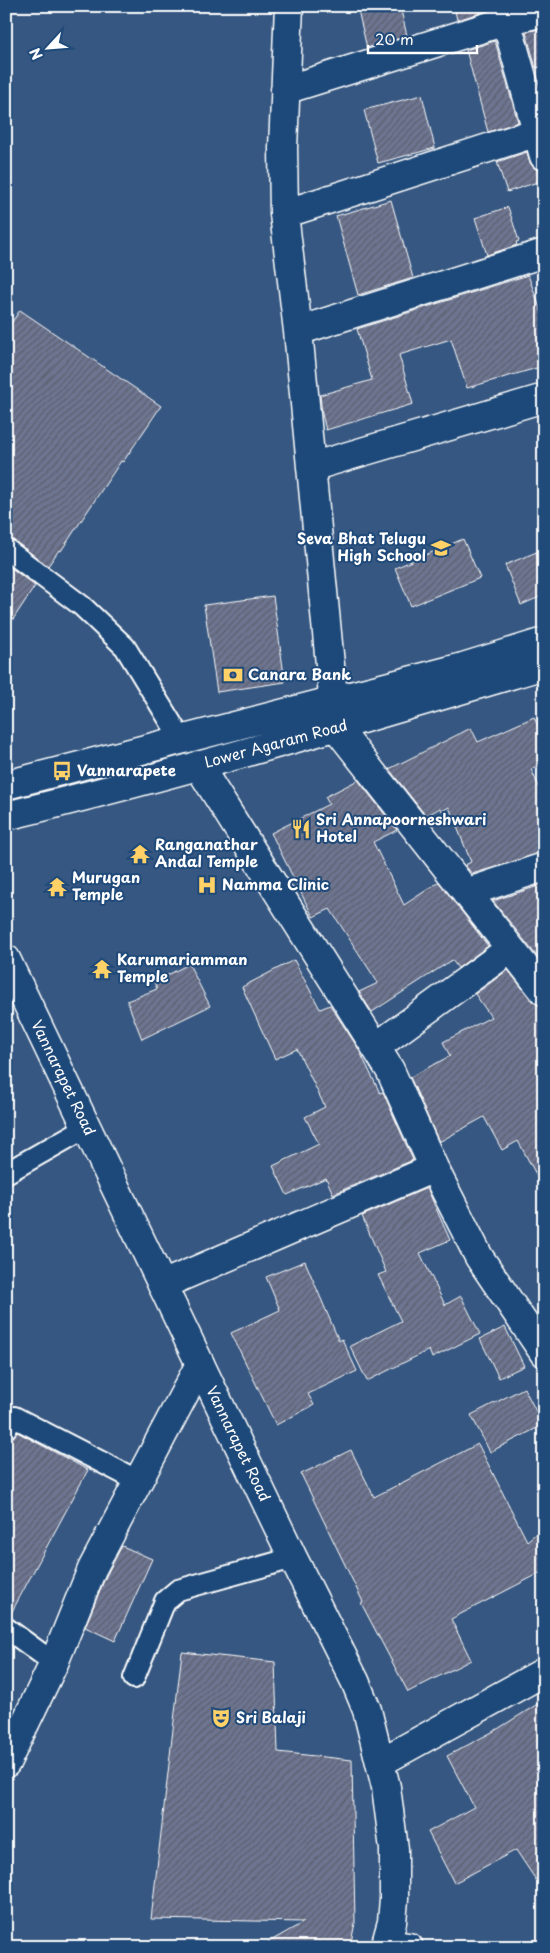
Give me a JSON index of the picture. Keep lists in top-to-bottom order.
{
  "streets": {
    "street": ["Lower Agaram Road", "Vannarapet Road"]
  },
  "places": {
    "school or university": ["Seva Bhat Telugu High School"],
    "bank": ["Canara Bank"],
    "bus stop": ["Vannarapete"],
    "restaurant": ["Sri Annapoorneshwari Hotel"],
    "temple": ["Ranganathar Andal Temple", "Murugan Temple", "Karumariamman Temple"],
    "hospital": ["Namma Clinic"],
    "theatre": ["Sri Balaji"]
  },
  "scale_bar": "20 m",
  "north": "bottom left"
}
